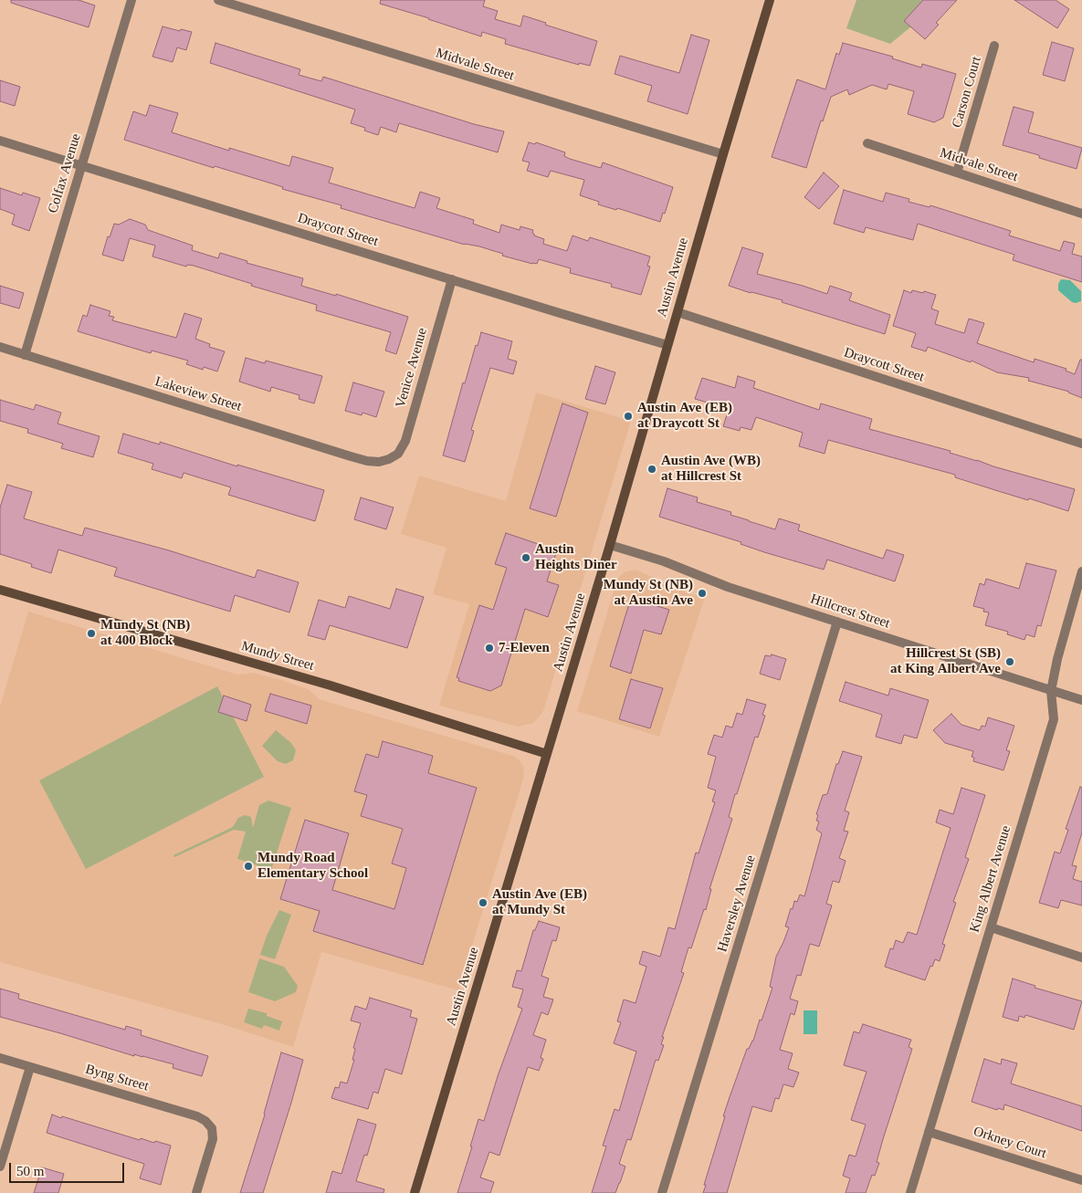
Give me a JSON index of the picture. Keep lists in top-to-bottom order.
{
  "streets": {
    "main road": ["Austin Avenue", "Mundy Street"],
    "street": [
      "Midvale Street",
      "Carson Court",
      "Colfax Avenue",
      "Draycott Street",
      "Venice Avenue",
      "Lakeview Street",
      "Hillcrest Street",
      "King Albert Avenue",
      "Haversley Avenue",
      "Byng Street",
      "Orkney Court"
    ]
  },
  "crossings": [
    ["Midvale Street", "Carson Court"],
    ["Midvale Street", "Austin Avenue"],
    ["Colfax Avenue", "Draycott Street"],
    ["Colfax Avenue", "Lakeview Street"],
    ["Draycott Street", "Austin Avenue"],
    ["Draycott Street", "Venice Avenue"],
    ["Austin Avenue", "Hillcrest Street"],
    ["Austin Avenue", "Mundy Street"],
    ["Venice Avenue", "Lakeview Street"],
    ["Hillcrest Street", "King Albert Avenue"],
    ["Hillcrest Street", "Haversley Avenue"],
    ["King Albert Avenue", "Orkney Court"]
  ],
  "places": [
    "Austin Ave (EB) at Draycott St",
    "Austin Ave (WB) at Hillcrest St",
    "Austin Heights Diner",
    "Mundy St (NB) at Austin Ave",
    "Mundy St (NB) at 400 Block",
    "7-Eleven",
    "Hillcrest St (SB) at King Albert Ave",
    "Mundy Road Elementary School",
    "Austin Ave (EB) at Mundy St"
  ],
  "scale_bar": "50 m"
}
